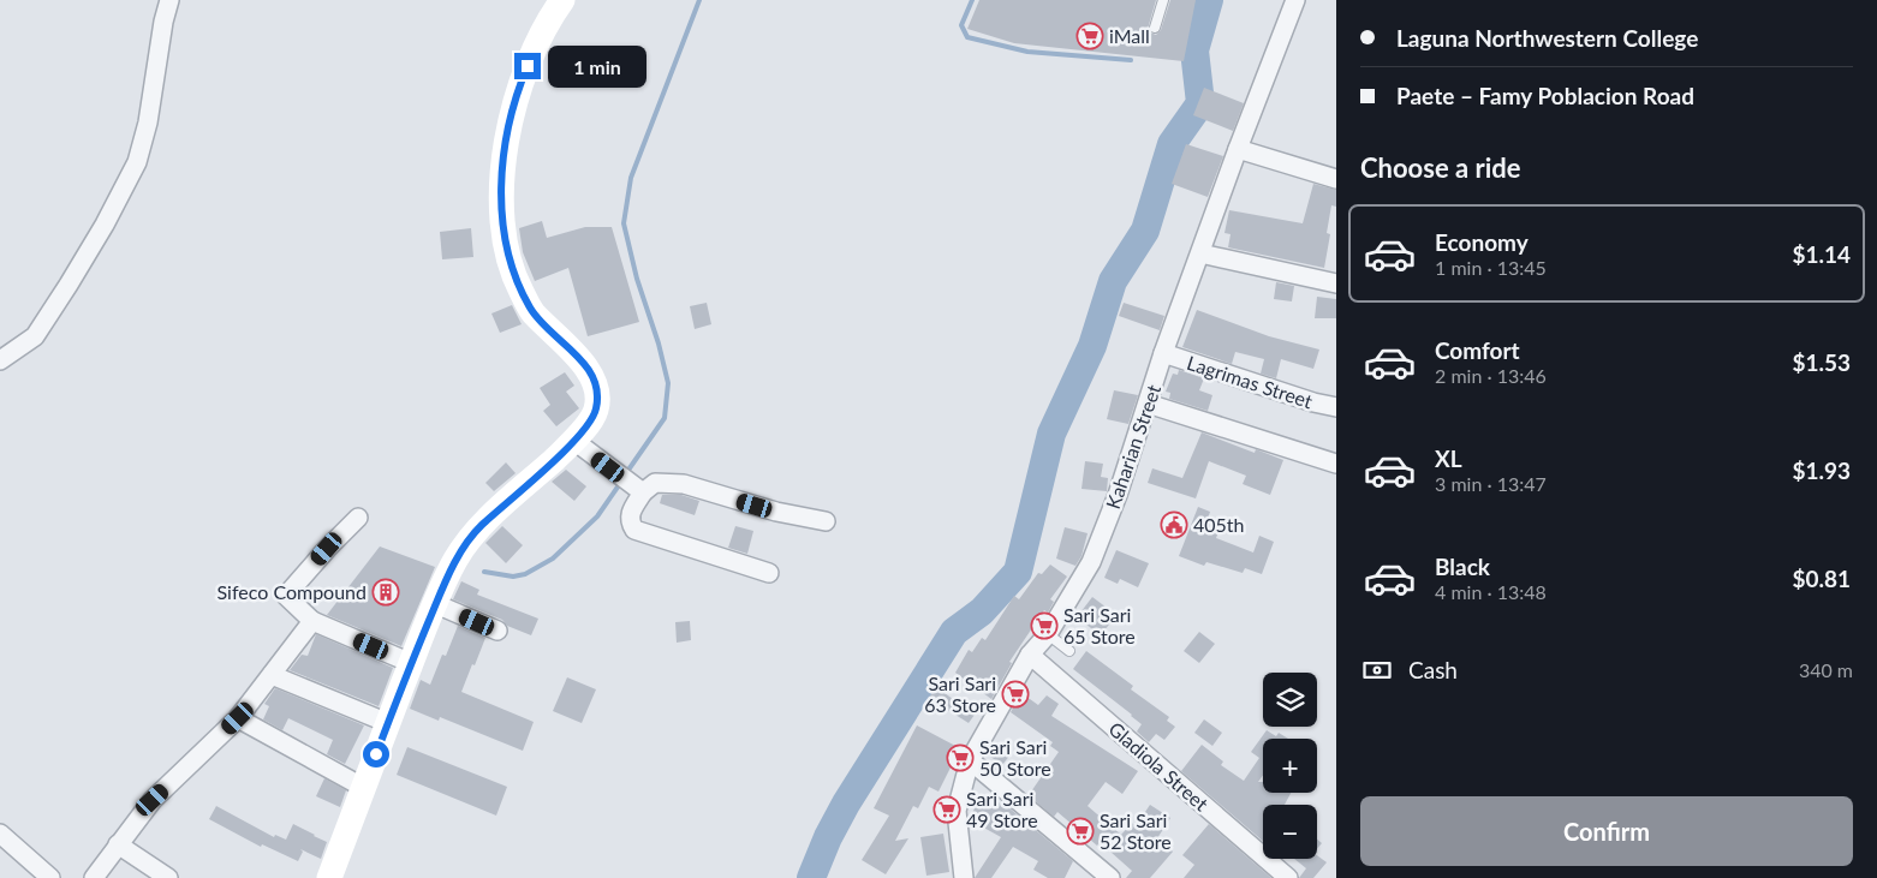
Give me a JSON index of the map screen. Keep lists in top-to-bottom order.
{
  "streets": {
    "street": ["Lagrimas Street", "Kaharian Street", "Gladiola Street"]
  },
  "crossings": [
    ["Lagrimas Street", "Kaharian Street"],
    ["Kaharian Street", "Gladiola Street"]
  ],
  "places": {
    "supermarket": [
      "iMall",
      "Sari Sari 65 Store",
      "Sari Sari 63 Store",
      "Sari Sari 50 Store",
      "Sari Sari 49 Store",
      "Sari Sari 52 Store"
    ],
    "public building": ["405th"],
    "building": ["Sifeco Compound"]
  },
  "page": {
    "banner": ["Laguna Northwestern College", "Paete – Famy Poblacion Road"],
    "bubble": "1 min",
    "heading": "Choose a ride",
    "list": [
      {
        "name": "Economy",
        "note": "1 min · 13:45",
        "value": "$1.14"
      },
      {
        "name": "Comfort",
        "note": "2 min · 13:46",
        "value": "$1.53"
      },
      {
        "name": "XL",
        "note": "3 min · 13:47",
        "value": "$1.93"
      },
      {
        "name": "Black",
        "note": "4 min · 13:48",
        "value": "$0.81"
      }
    ],
    "pay": ["Cash", "340 m"],
    "map_buttons": ["+", "−"],
    "buttons": "Confirm"
  }
}
